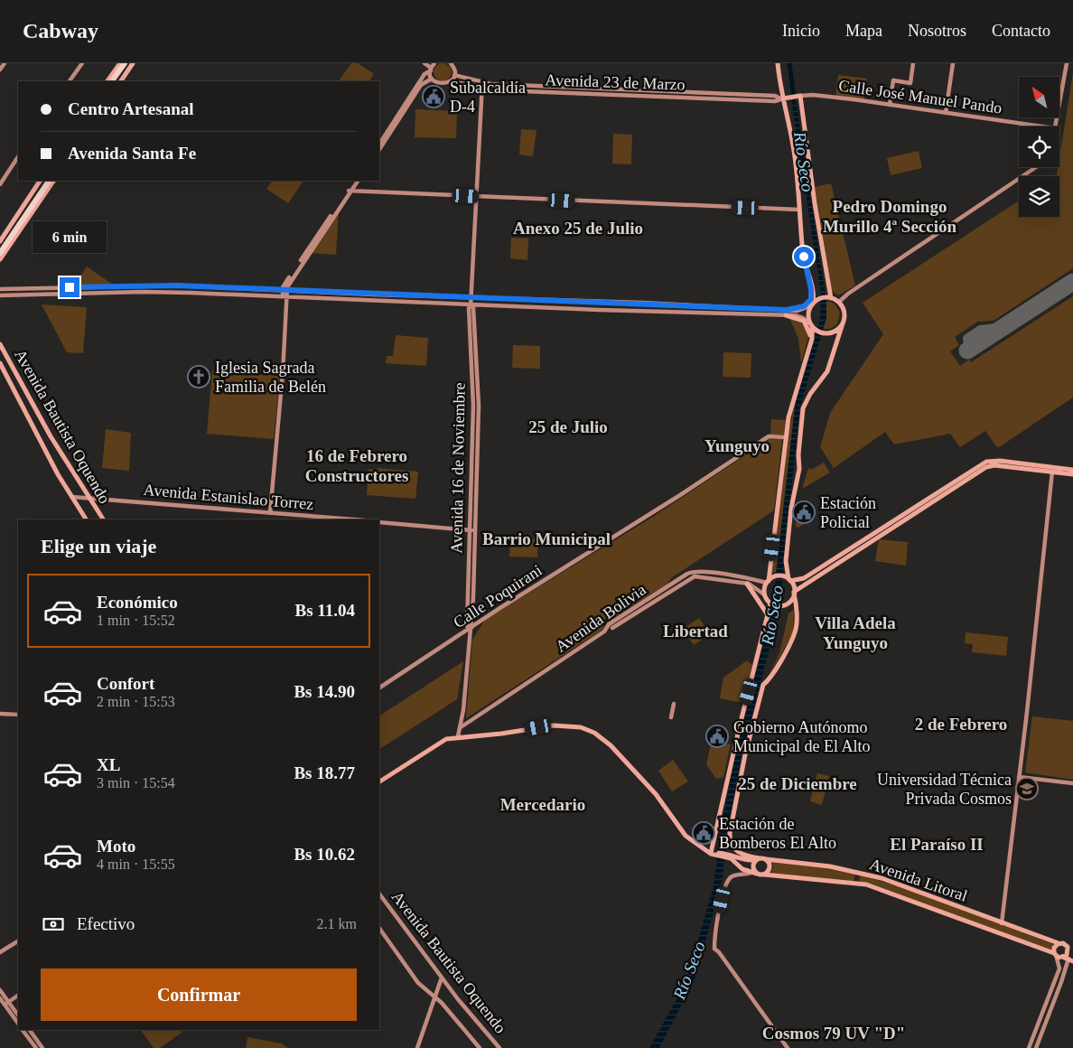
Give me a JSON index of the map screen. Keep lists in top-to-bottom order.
{
  "streets": {
    "main road": ["Calle José Manuel Pando", "Avenida Bautista Oquendo", "Avenida Litoral"],
    "street": [
      "Avenida 23 de Marzo",
      "Avenida 16 de Noviembre",
      "Avenida Estanislao Torrez",
      "Calle Poquirani",
      "Avenida Bolivia"
    ]
  },
  "crossings": [
    ["Avenida 23 de Marzo", "Calle José Manuel Pando"],
    ["Avenida Bautista Oquendo", "Avenida Estanislao Torrez"],
    ["Avenida 16 de Noviembre", "Calle Poquirani"],
    ["Avenida 16 de Noviembre", "Avenida Bolivia"]
  ],
  "districts": [
    "Pedro Domingo Murillo 4ª Sección",
    "Anexo 25 de Julio",
    "25 de Julio",
    "Yunguyo",
    "16 de Febrero Constructores",
    "Barrio Municipal",
    "Villa Adela Yunguyo",
    "Libertad",
    "2 de Febrero",
    "25 de Diciembre",
    "Mercedario",
    "El Paraíso II",
    "Cosmos 79 UV \"D\""
  ],
  "water": ["Río Seco"],
  "places": {
    "public building": [
      "Subalcaldía D-4",
      "Estación Policial",
      "Gobierno Autónomo Municipal de El Alto",
      "Estación de Bomberos El Alto"
    ],
    "church": ["Iglesia Sagrada Familia de Belén"],
    "school or university": ["Universidad Técnica Privada Cosmos"]
  },
  "north": "top left",
  "page": {
    "header": "Cabway",
    "nav": [
      "Inicio",
      "Mapa",
      "Nosotros",
      "Contacto"
    ],
    "banner": ["Centro Artesanal", "Avenida Santa Fe"],
    "bubble": "6 min",
    "heading": "Elige un viaje",
    "list": [
      {
        "name": "Económico",
        "note": "1 min · 15:52",
        "value": "Bs 11.04"
      },
      {
        "name": "Confort",
        "note": "2 min · 15:53",
        "value": "Bs 14.90"
      },
      {
        "name": "XL",
        "note": "3 min · 15:54",
        "value": "Bs 18.77"
      },
      {
        "name": "Moto",
        "note": "4 min · 15:55",
        "value": "Bs 10.62"
      }
    ],
    "pay": ["Efectivo", "2.1 km"],
    "buttons": "Confirmar"
  }
}
